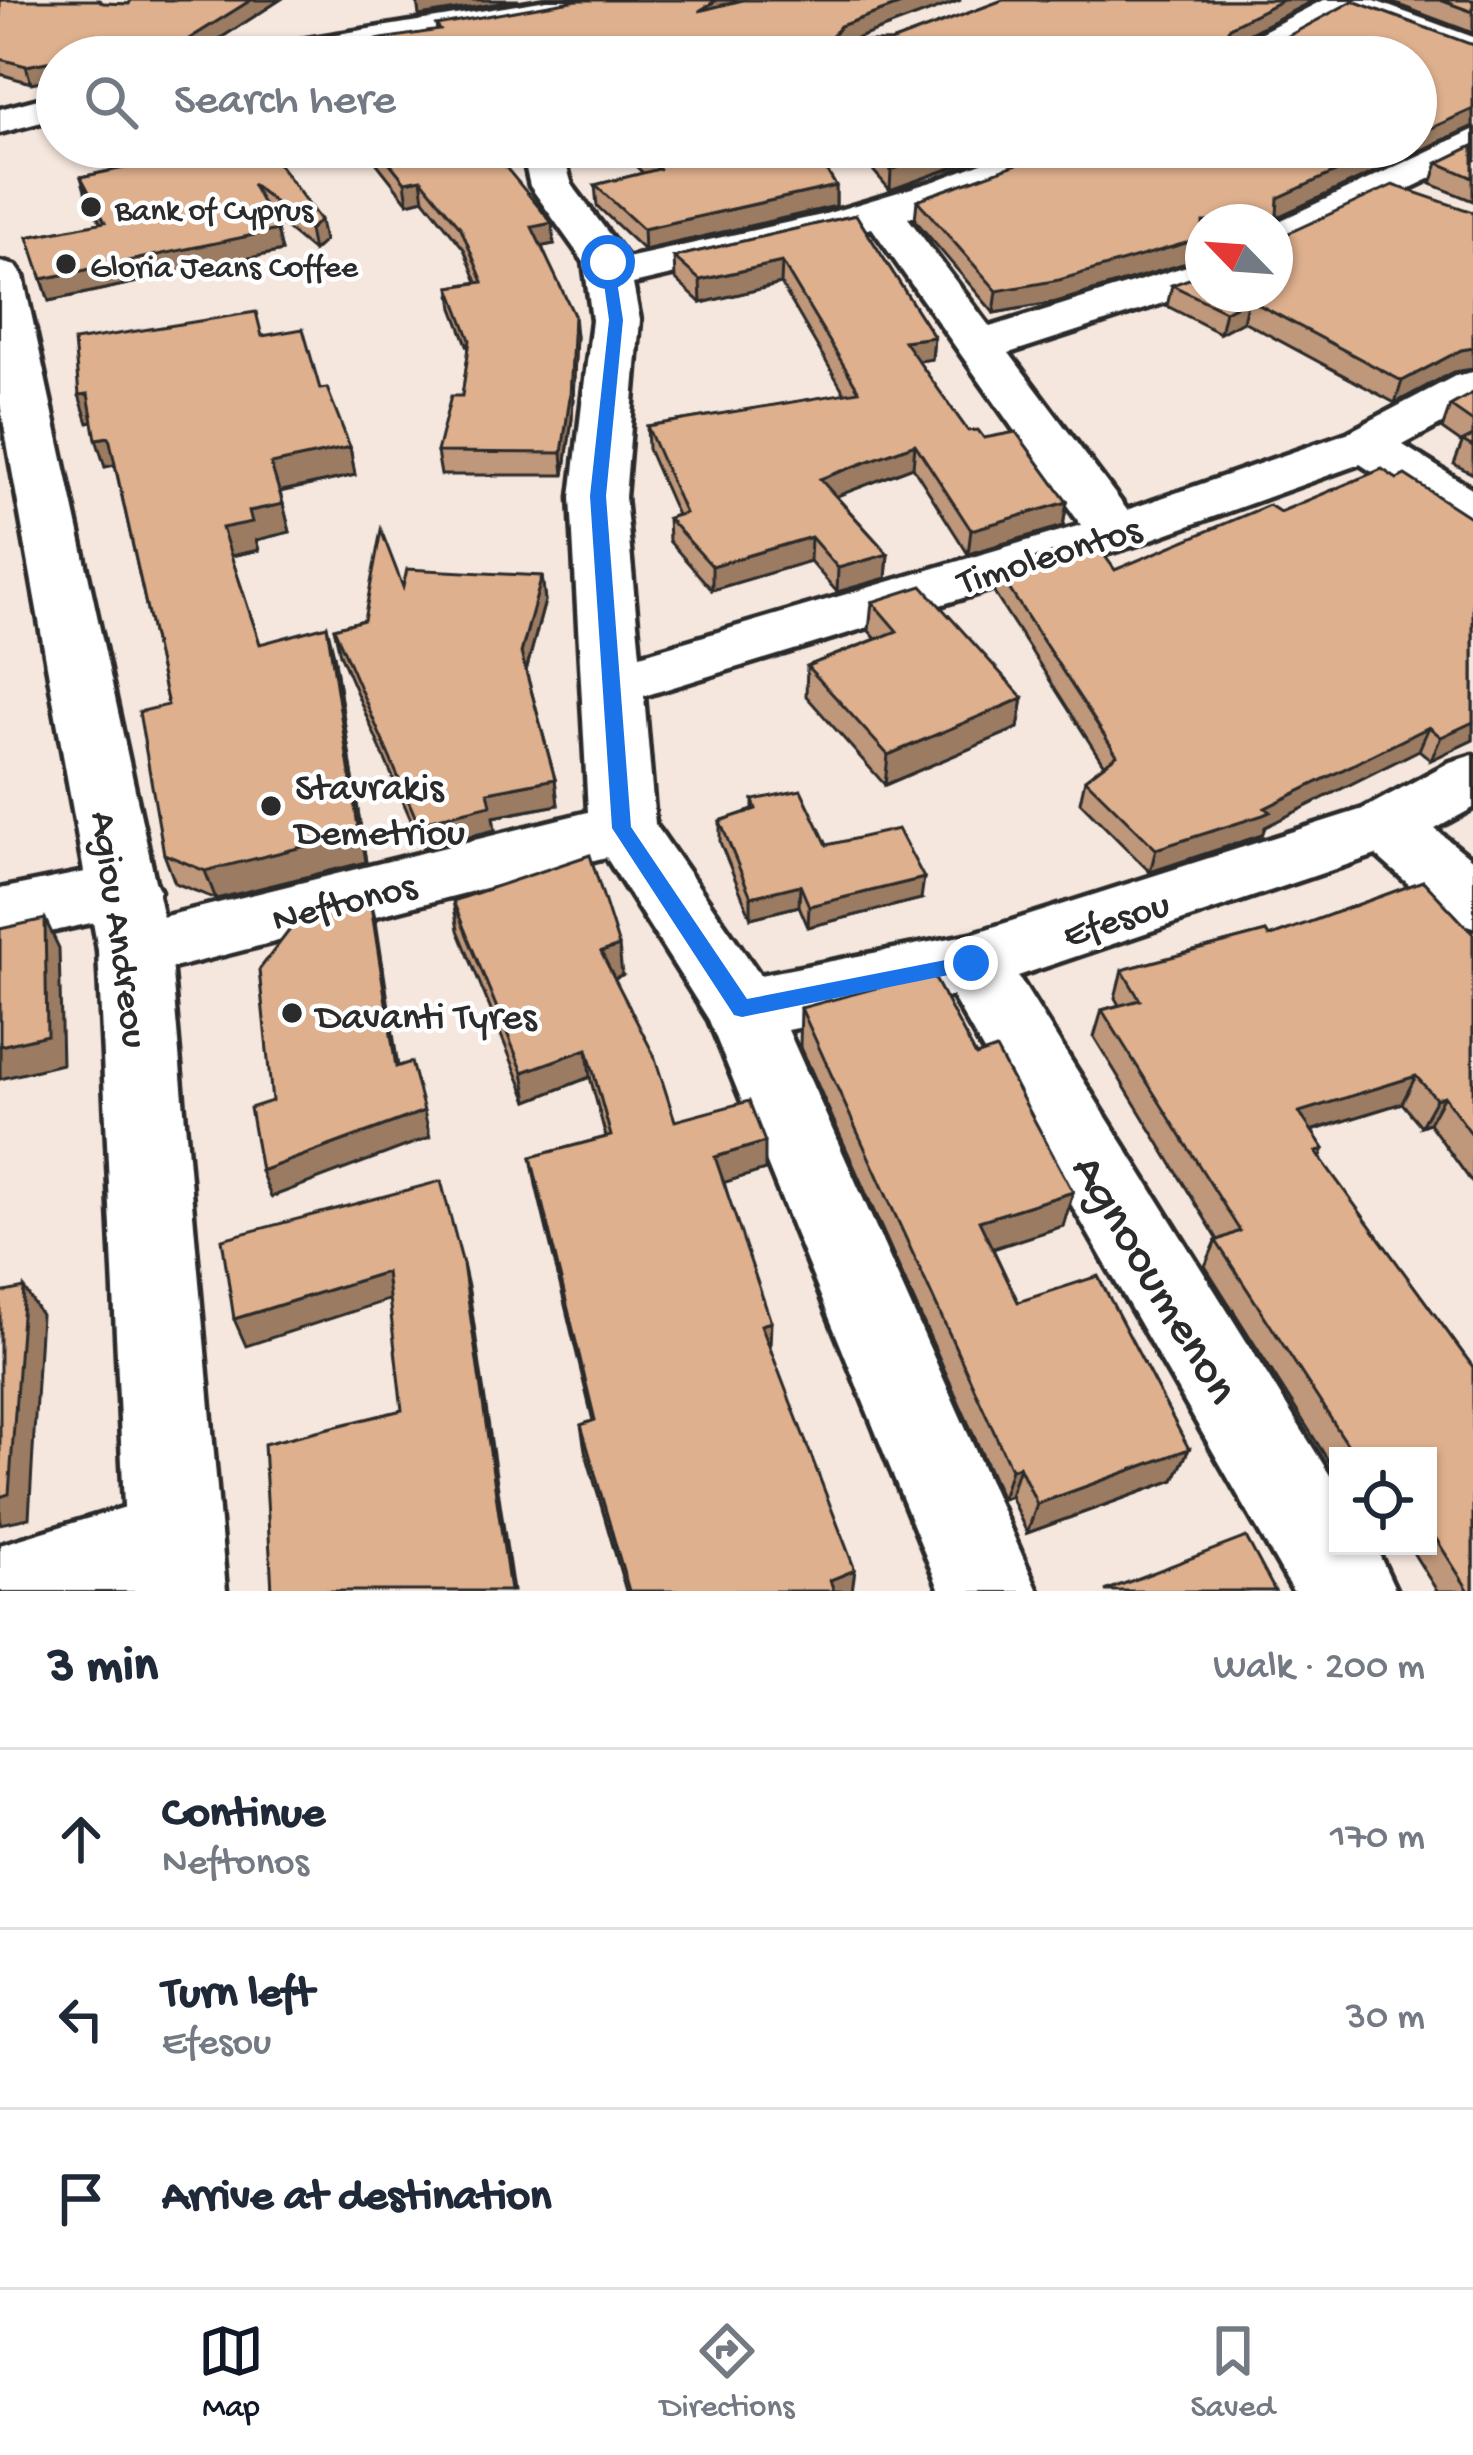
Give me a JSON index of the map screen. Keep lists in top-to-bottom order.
{
  "streets": {
    "street": [
      "Timoleontos",
      "Neftonos",
      "Efesou",
      "Agiou Andreou",
      "Agnooumenon"
    ]
  },
  "crossings": [
    ["Neftonos", "Agiou Andreou"],
    ["Efesou", "Agnooumenon"]
  ],
  "places": [
    "Bank of Cyprus",
    "Gloria Jeans Coffee",
    "Stavrakis Demetriou",
    "Davanti Tyres"
  ],
  "north": "top left",
  "page": {
    "search": "Search here",
    "heading": ["3 min", "Walk · 200 m"],
    "list": [
      ["Continue", "Neftonos", "170 m"],
      ["Turn left", "Efesou", "30 m"],
      "Arrive at destination"
    ],
    "nav": ["Map", "Directions", "Saved"]
  }
}
